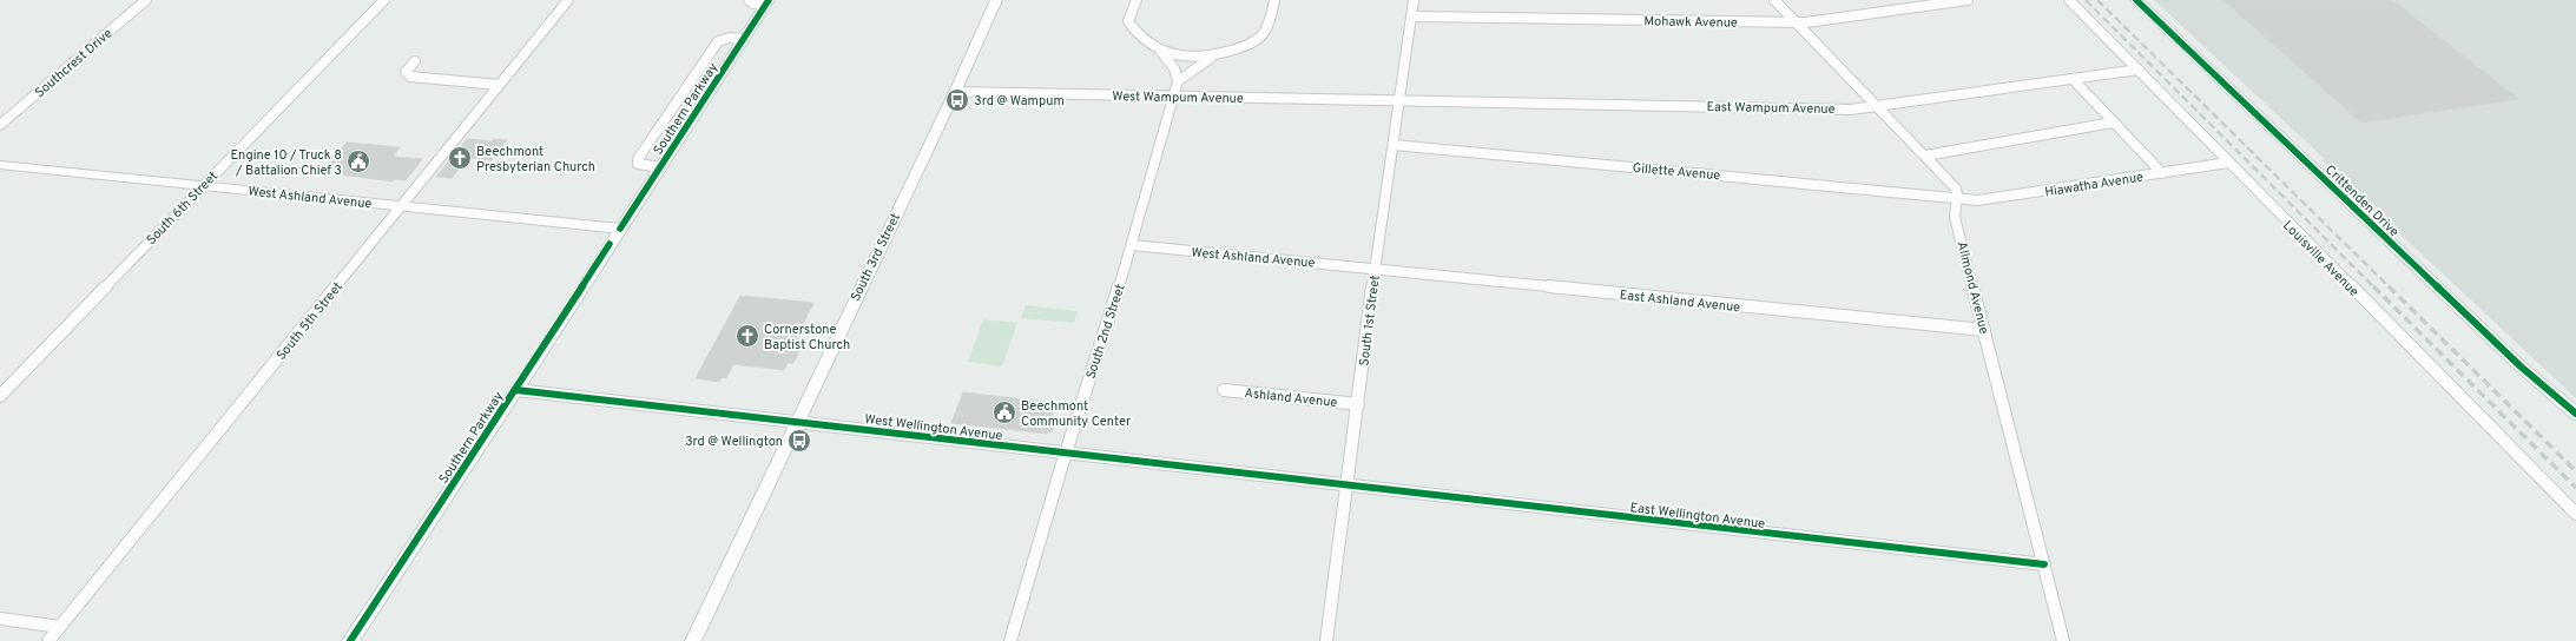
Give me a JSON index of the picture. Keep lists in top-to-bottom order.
{
  "streets": {
    "main road": ["Southern Parkway", "Crittenden Drive", "South 3rd Street"],
    "street": [
      "Mohawk Avenue",
      "Southcrest Drive",
      "West Wampum Avenue",
      "East Wampum Avenue",
      "Gillette Avenue",
      "Hiawatha Avenue",
      "West Ashland Avenue",
      "South 6th Street",
      "Louisville Avenue",
      "Allmond Avenue",
      "East Ashland Avenue",
      "South 5th Street",
      "South 1st Street",
      "South 2nd Street",
      "Ashland Avenue",
      "West Wellington Avenue",
      "East Wellington Avenue"
    ]
  },
  "crossings": [
    ["Mohawk Avenue", "South 1st Street"],
    ["West Wampum Avenue", "East Wampum Avenue"],
    ["West Wampum Avenue", "South 3rd Street"],
    ["West Wampum Avenue", "South 1st Street"],
    ["West Wampum Avenue", "South 2nd Street"],
    ["East Wampum Avenue", "Louisville Avenue"],
    ["East Wampum Avenue", "South 1st Street"],
    ["Southern Parkway", "West Ashland Avenue"],
    ["Southern Parkway", "West Wellington Avenue"],
    ["Gillette Avenue", "Hiawatha Avenue"],
    ["Gillette Avenue", "Allmond Avenue"],
    ["Gillette Avenue", "South 1st Street"],
    ["Hiawatha Avenue", "Louisville Avenue"],
    ["Hiawatha Avenue", "Allmond Avenue"],
    ["West Ashland Avenue", "South 6th Street"],
    ["West Ashland Avenue", "East Ashland Avenue"],
    ["West Ashland Avenue", "South 5th Street"],
    ["West Ashland Avenue", "South 1st Street"],
    ["West Ashland Avenue", "South 2nd Street"],
    ["South 3rd Street", "West Wellington Avenue"],
    ["Allmond Avenue", "East Ashland Avenue"],
    ["Allmond Avenue", "East Wellington Avenue"],
    ["East Ashland Avenue", "South 1st Street"],
    ["South 1st Street", "Ashland Avenue"],
    ["South 1st Street", "West Wellington Avenue"],
    ["South 1st Street", "East Wellington Avenue"],
    ["South 2nd Street", "West Wellington Avenue"],
    ["West Wellington Avenue", "East Wellington Avenue"]
  ],
  "places": {
    "bus stop": ["3rd @ Wampum", "3rd @ Wellington"],
    "church": ["Beechmont Presbyterian Church", "Cornerstone Baptist Church"],
    "public building": ["Engine 10 / Truck 8 / Battalion Chief 3", "Beechmont Community Center"]
  }
}
